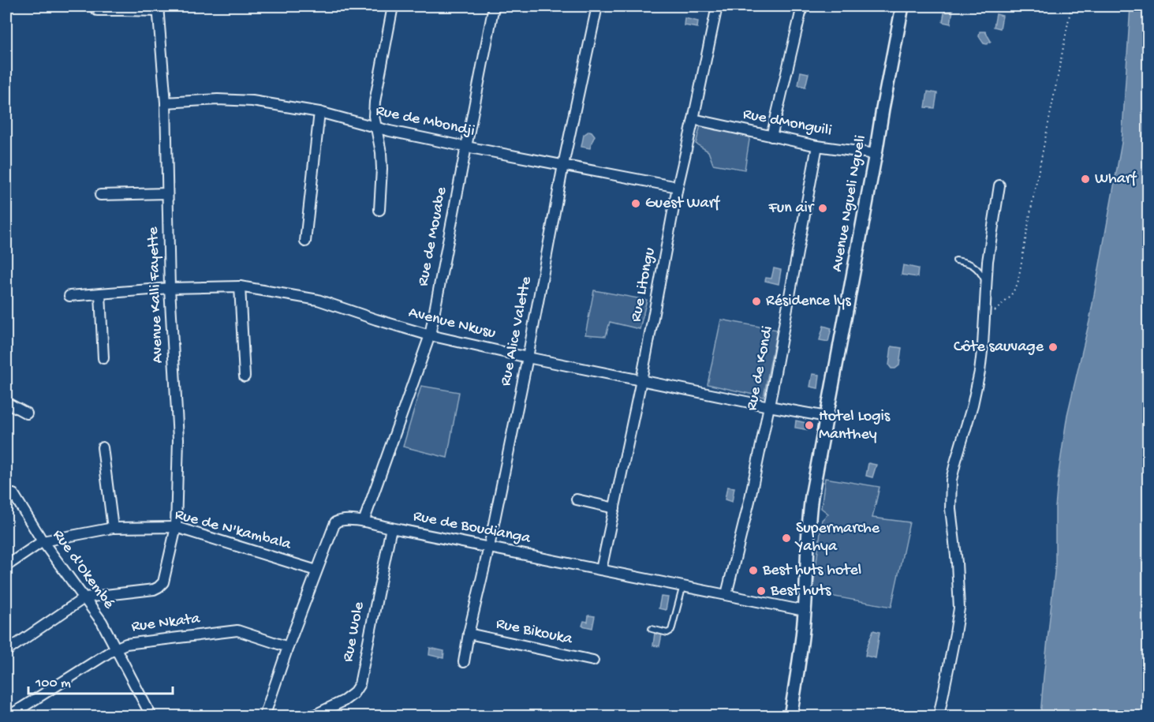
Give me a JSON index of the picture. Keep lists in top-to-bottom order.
{
  "streets": {
    "street": [
      "Rue de Mbondji",
      "Rue dMonguili",
      "Avenue Ngueli Ngueli",
      "Rue de Mouabe",
      "Rue Litongu",
      "Avenue Kalli Fayette",
      "Avenue Nkusu",
      "Rue Alice Valette",
      "Rue de Kondi",
      "Rue de Boudianga",
      "Rue de N'kambala",
      "Rue d'Okembé",
      "Rue Nkata",
      "Rue Wole",
      "Rue Bikouka"
    ]
  },
  "crossings": [
    ["Rue de Mbondji", "Rue de Mouabe"],
    ["Rue de Mbondji", "Rue Litongu"],
    ["Rue de Mbondji", "Avenue Kalli Fayette"],
    ["Rue de Mbondji", "Rue Alice Valette"],
    ["Rue dMonguili", "Avenue Ngueli Ngueli"],
    ["Rue dMonguili", "Rue Litongu"],
    ["Rue dMonguili", "Rue de Kondi"],
    ["Avenue Ngueli Ngueli", "Avenue Nkusu"],
    ["Avenue Ngueli Ngueli", "Rue de Boudianga"],
    ["Rue de Mouabe", "Avenue Nkusu"],
    ["Rue de Mouabe", "Rue de Boudianga"],
    ["Rue Litongu", "Avenue Nkusu"],
    ["Rue Litongu", "Rue de Boudianga"],
    ["Avenue Kalli Fayette", "Avenue Nkusu"],
    ["Avenue Kalli Fayette", "Rue de N'kambala"],
    ["Avenue Kalli Fayette", "Rue d'Okembé"],
    ["Avenue Nkusu", "Rue Alice Valette"],
    ["Avenue Nkusu", "Rue de Kondi"],
    ["Rue Alice Valette", "Rue de Boudianga"],
    ["Rue Alice Valette", "Rue Bikouka"],
    ["Rue de Kondi", "Rue de Boudianga"],
    ["Rue de Boudianga", "Rue de N'kambala"],
    ["Rue de Boudianga", "Rue Nkata"],
    ["Rue de Boudianga", "Rue Wole"],
    ["Rue de N'kambala", "Rue d'Okembé"],
    ["Rue d'Okembé", "Rue Nkata"]
  ],
  "places": [
    "Wharf",
    "Guest Warf",
    "Fun air",
    "Résidence lys",
    "Côte sauvage",
    "Hotel Logis Manthey",
    "Supermarche Yahya",
    "Best huts hotel",
    "Best huts"
  ],
  "scale_bar": "100 m"
}
